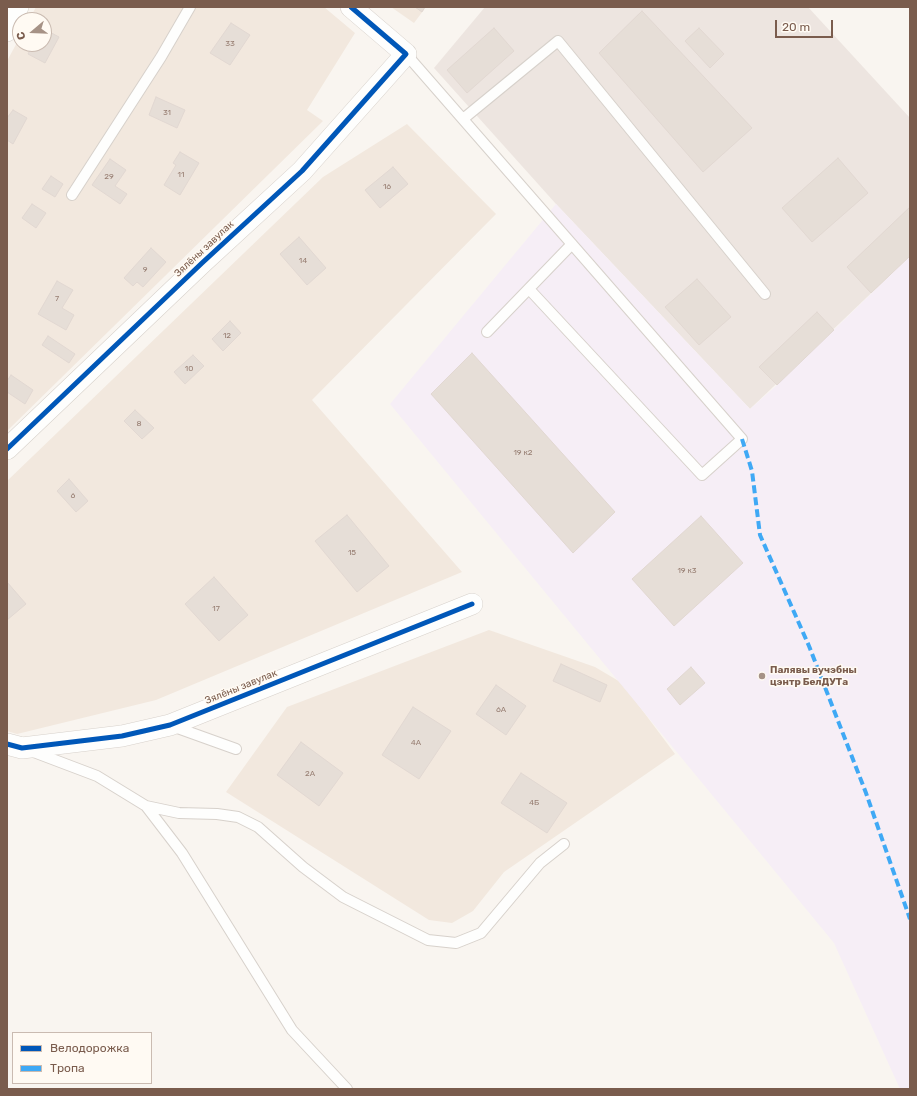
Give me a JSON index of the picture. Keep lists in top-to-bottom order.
{
  "streets": {
    "street": ["Зялёны завулак"]
  },
  "places": ["Палявы вучэбны цэнтр БелДУТа"],
  "house_numbers": [
    "33",
    "31",
    "11",
    "29",
    "16",
    "14",
    "9",
    "7",
    "12",
    "10",
    "8",
    "19 к2",
    "6",
    "15",
    "19 к3",
    "17",
    "6А",
    "4А",
    "2А",
    "4Б"
  ],
  "legend": ["Велодорожка", "Тропа"],
  "scale_bar": "20 m",
  "north": "left"
}
